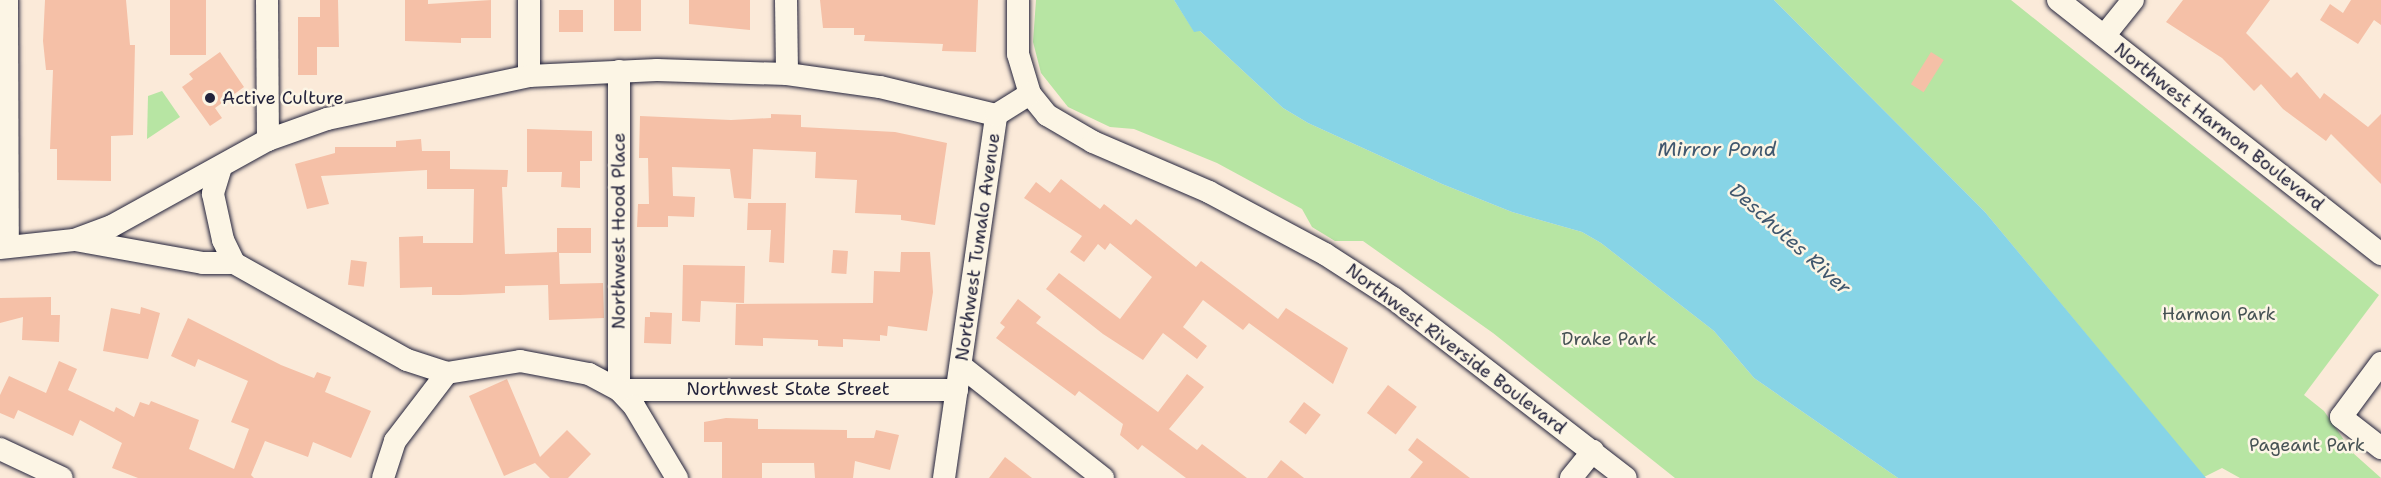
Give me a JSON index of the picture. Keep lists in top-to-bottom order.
{
  "streets": {
    "street": [
      "Northwest Harmon Boulevard",
      "Northwest Hood Place",
      "Northwest Tumalo Avenue",
      "Northwest Riverside Boulevard",
      "Northwest State Street"
    ]
  },
  "crossings": [
    ["Northwest Hood Place", "Northwest State Street"],
    ["Northwest Tumalo Avenue", "Northwest Riverside Boulevard"],
    ["Northwest Tumalo Avenue", "Northwest State Street"]
  ],
  "water": ["Mirror Pond", "Deschutes River"],
  "parks": ["Harmon Park", "Drake Park", "Pageant Park"],
  "places": ["Active Culture"]
}
